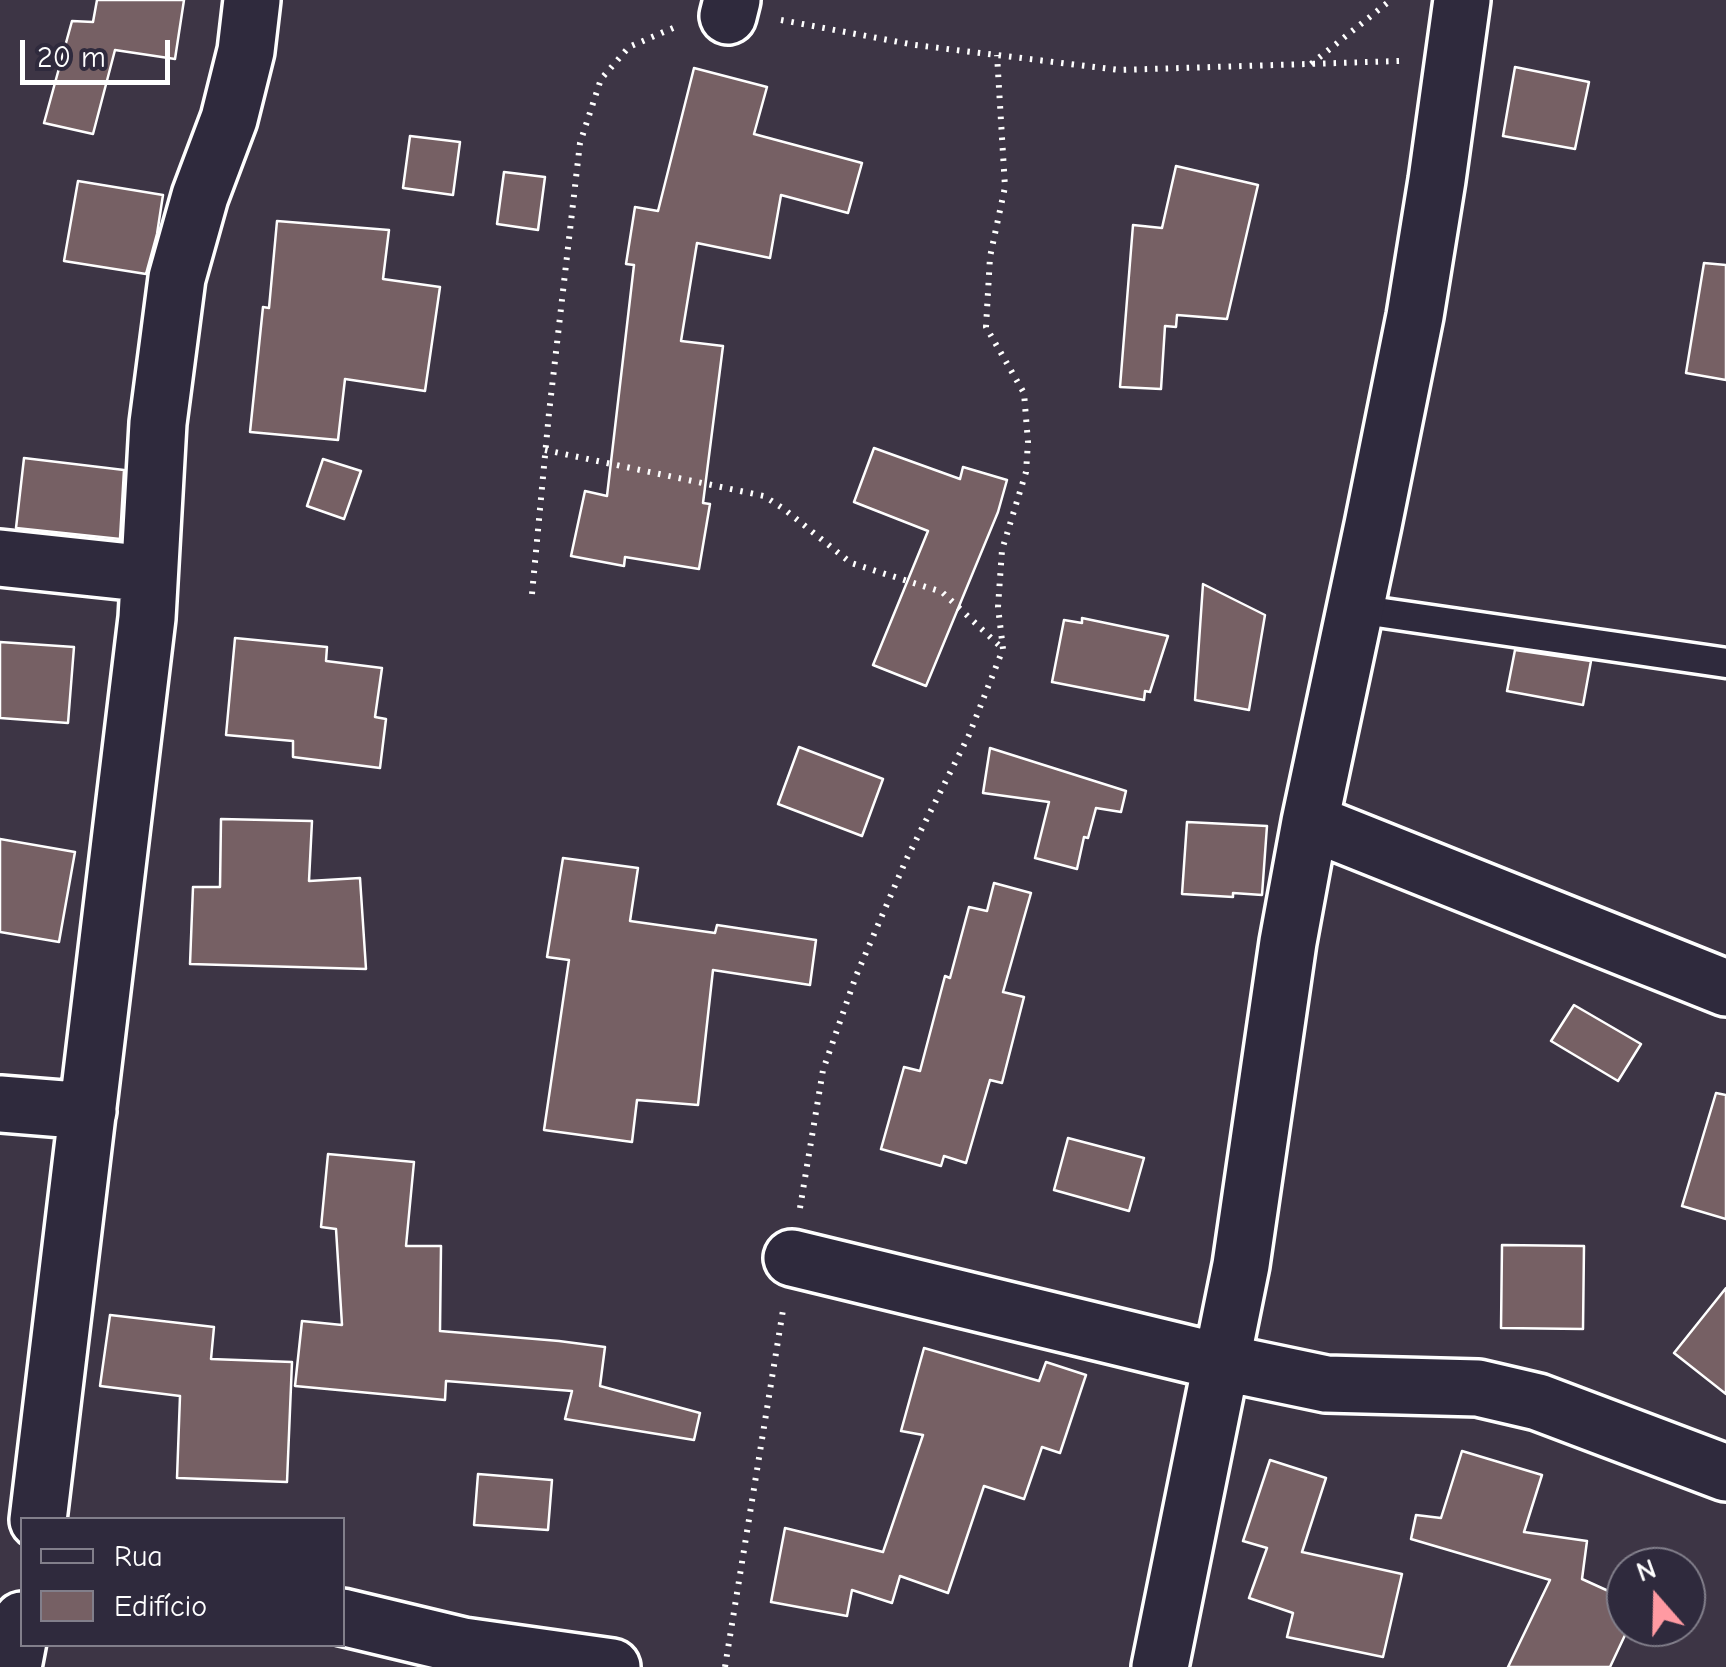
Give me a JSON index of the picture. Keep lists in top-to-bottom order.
{
  "legend": ["Rua", "Edifício"],
  "scale_bar": "20 m",
  "north": "top"
}
